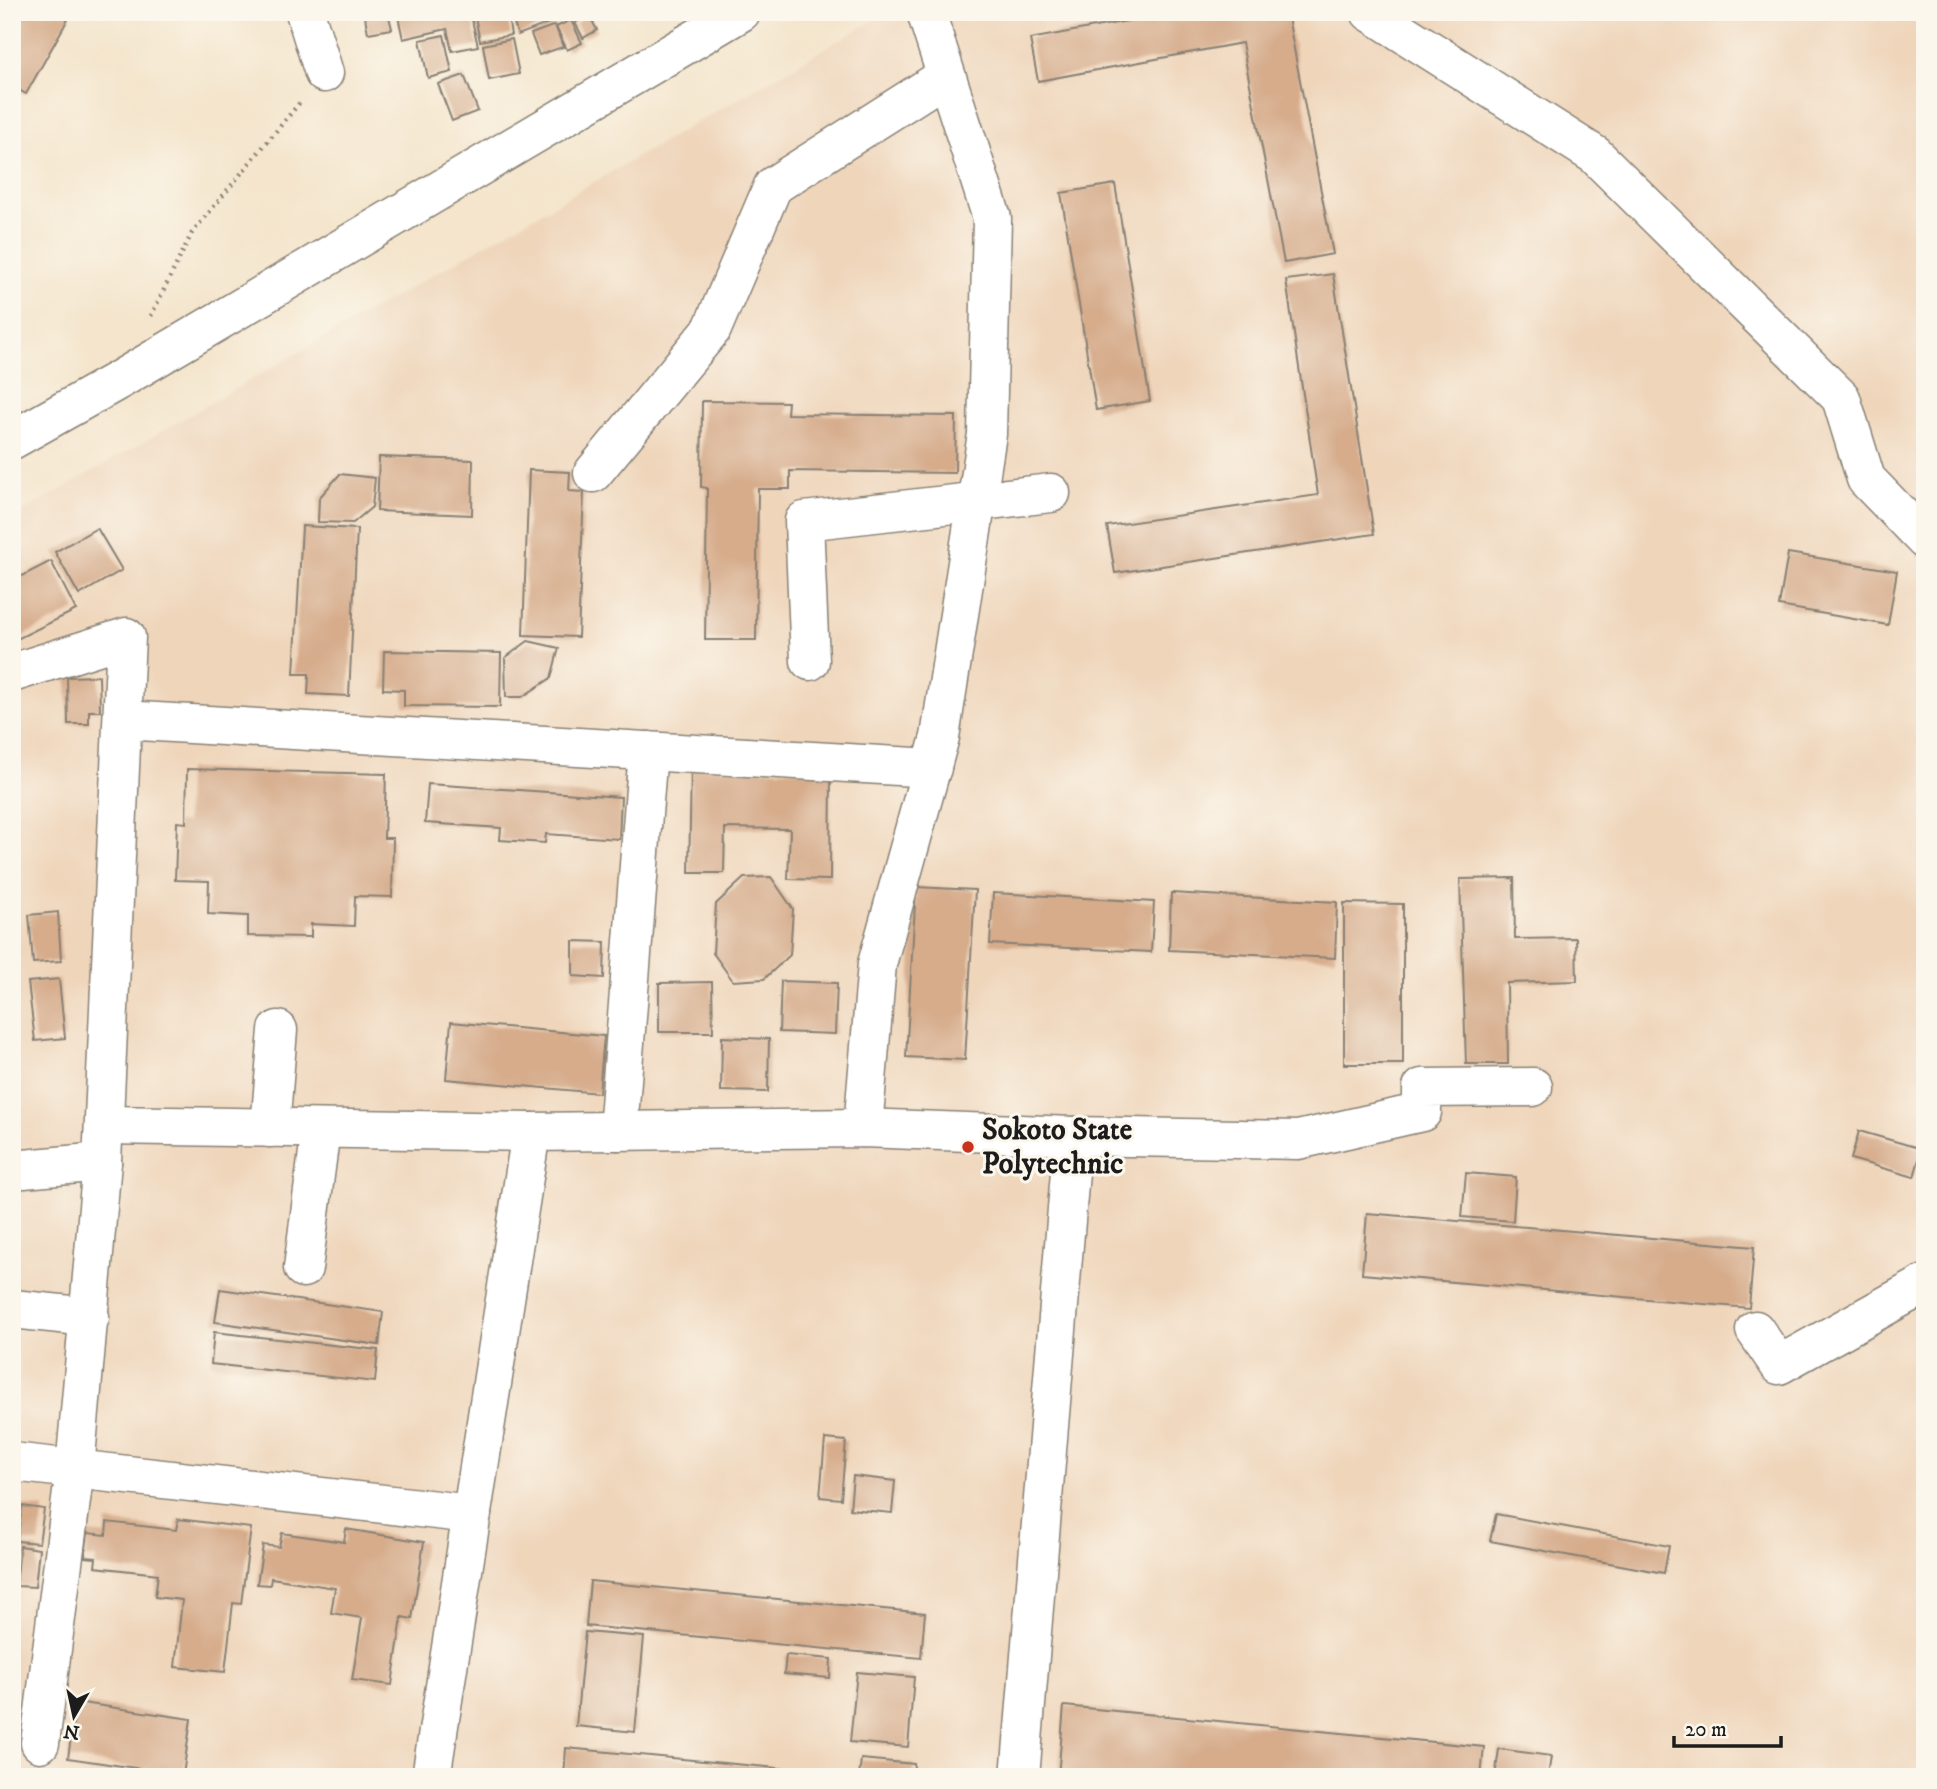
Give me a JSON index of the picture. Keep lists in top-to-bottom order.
{
  "places": ["Sokoto State Polytechnic"],
  "scale_bar": "20 m",
  "north": "bottom"
}
